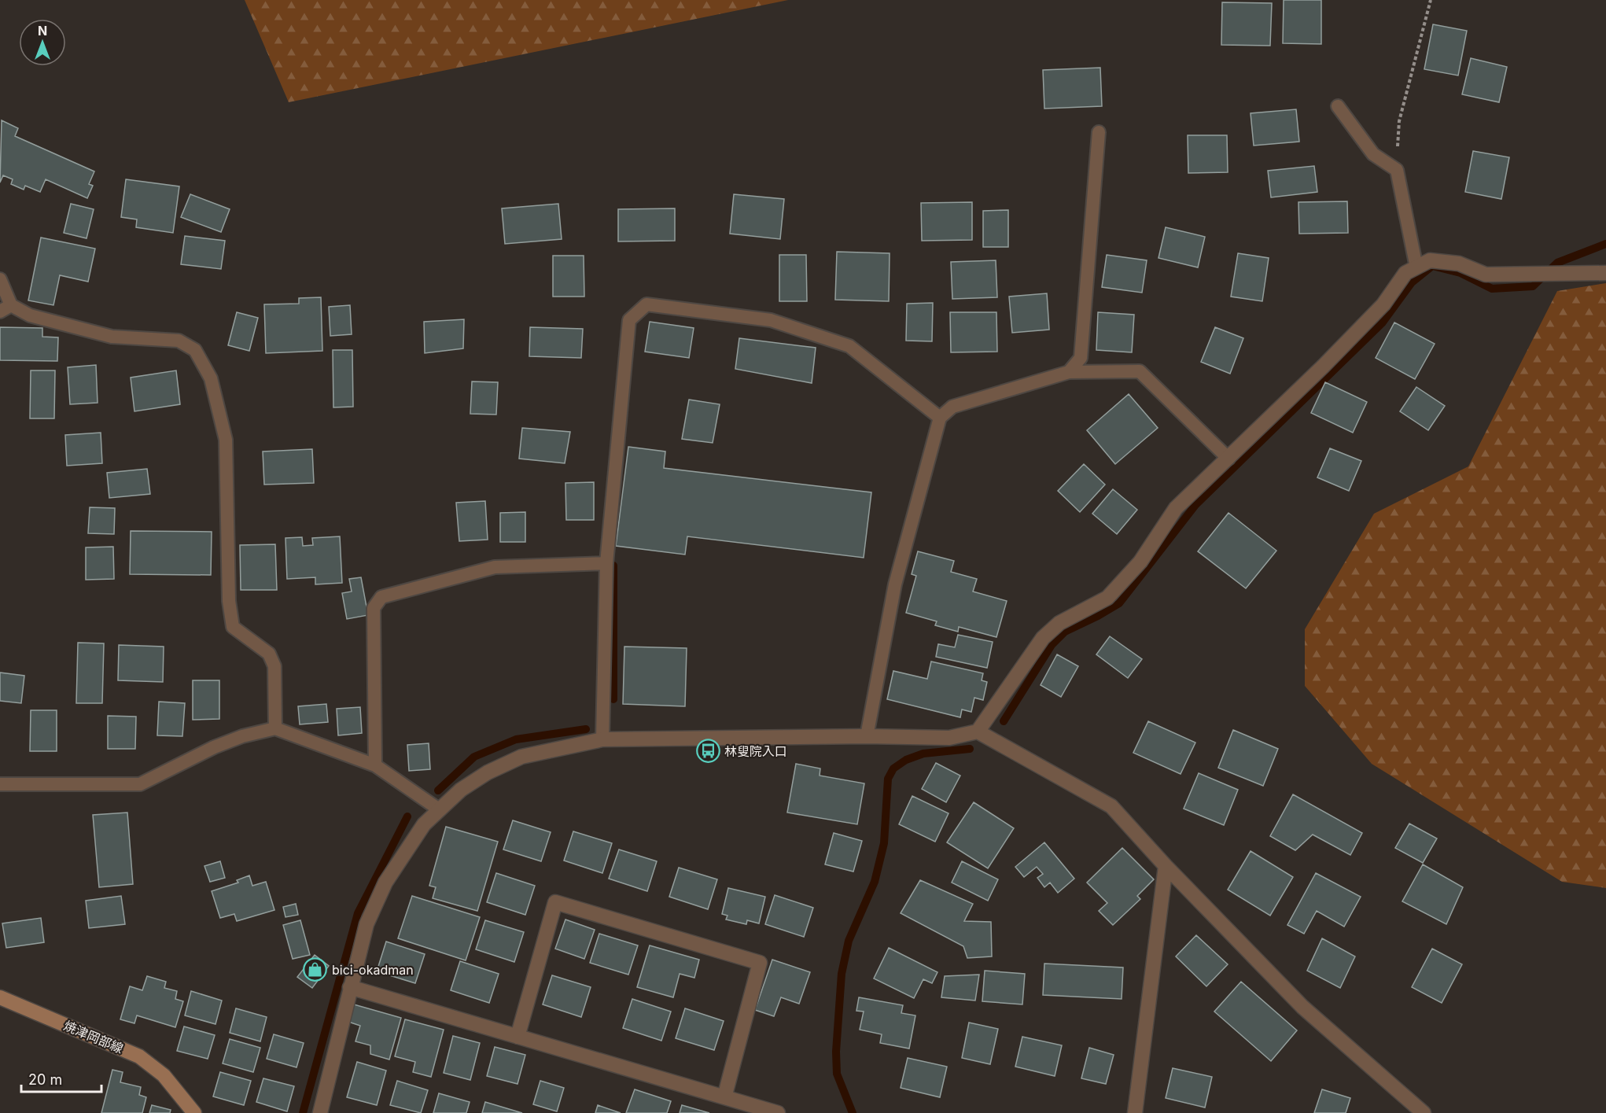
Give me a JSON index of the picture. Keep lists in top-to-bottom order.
{
  "streets": {
    "main road": ["焼津岡部線"]
  },
  "places": {
    "bus stop": ["林叟院入口"],
    "shop": ["bici-okadman"]
  },
  "scale_bar": "20 m",
  "north": "top"
}
